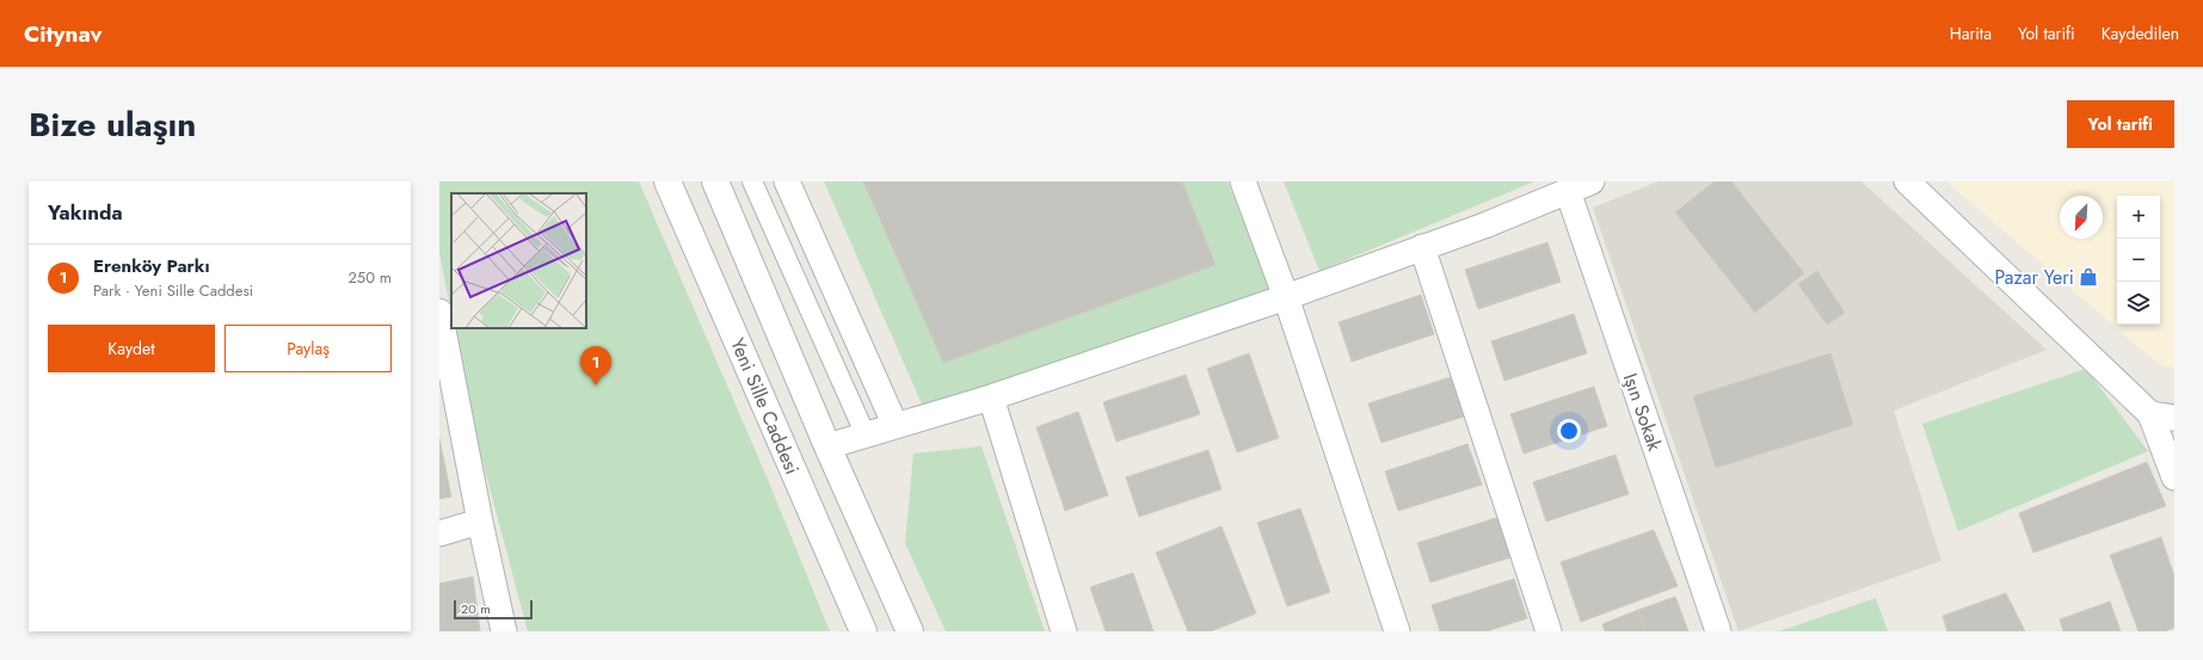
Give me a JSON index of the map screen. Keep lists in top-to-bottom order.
{
  "streets": {
    "main road": ["Yeni Sille Caddesi"],
    "street": ["Işın Sokak"]
  },
  "places": {
    "shop": ["Pazar Yeri"]
  },
  "scale_bar": "20 m",
  "north": "bottom left",
  "page": {
    "header": "Citynav",
    "nav": ["Harita", "Yol tarifi", "Kaydedilen"],
    "title": "Bize ulaşın",
    "buttons": [
      "Yol tarifi",
      ["Kaydet", "Paylaş"]
    ],
    "heading": "Yakında",
    "map_buttons": ["+", "−"],
    "list": [
      {
        "mark": "1",
        "name": "Erenköy Parkı",
        "note": "Park · Yeni Sille Caddesi",
        "value": "250 m"
      }
    ],
    "pins": "1",
    "scale": "20 m"
  }
}
